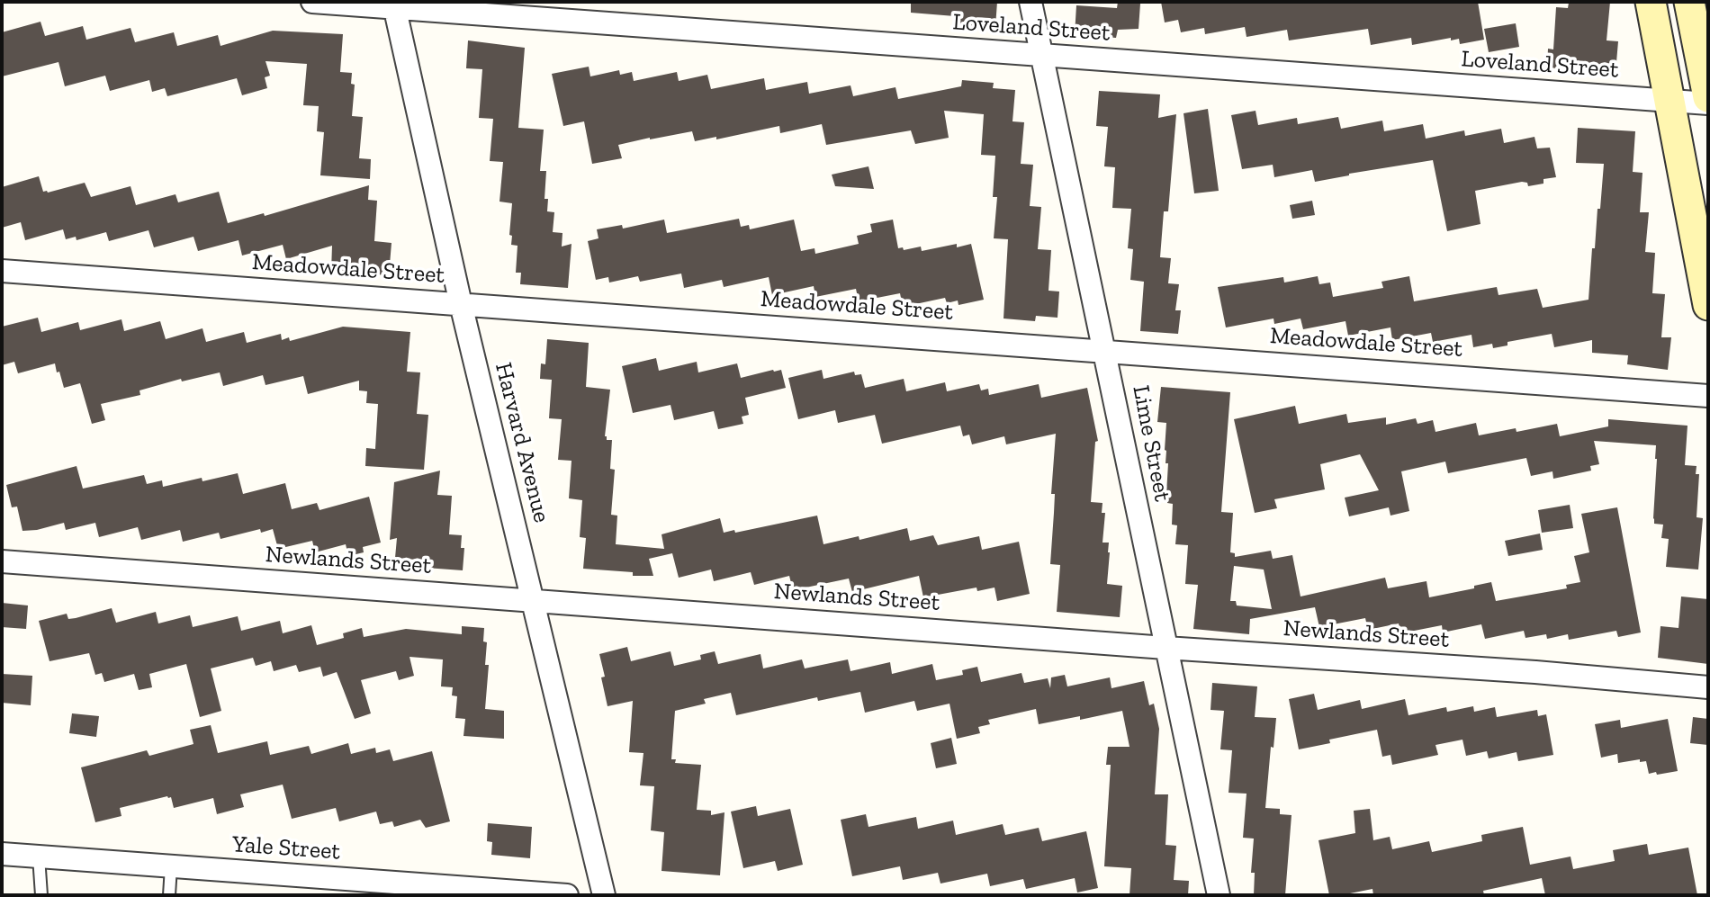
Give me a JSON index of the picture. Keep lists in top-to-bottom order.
{
  "streets": {
    "street": [
      "Loveland Street",
      "Meadowdale Street",
      "Harvard Avenue",
      "Lime Street",
      "Newlands Street",
      "Yale Street"
    ]
  },
  "crossings": [
    ["Loveland Street", "Harvard Avenue"],
    ["Loveland Street", "Lime Street"],
    ["Meadowdale Street", "Harvard Avenue"],
    ["Meadowdale Street", "Lime Street"],
    ["Harvard Avenue", "Newlands Street"],
    ["Lime Street", "Newlands Street"]
  ]
}
